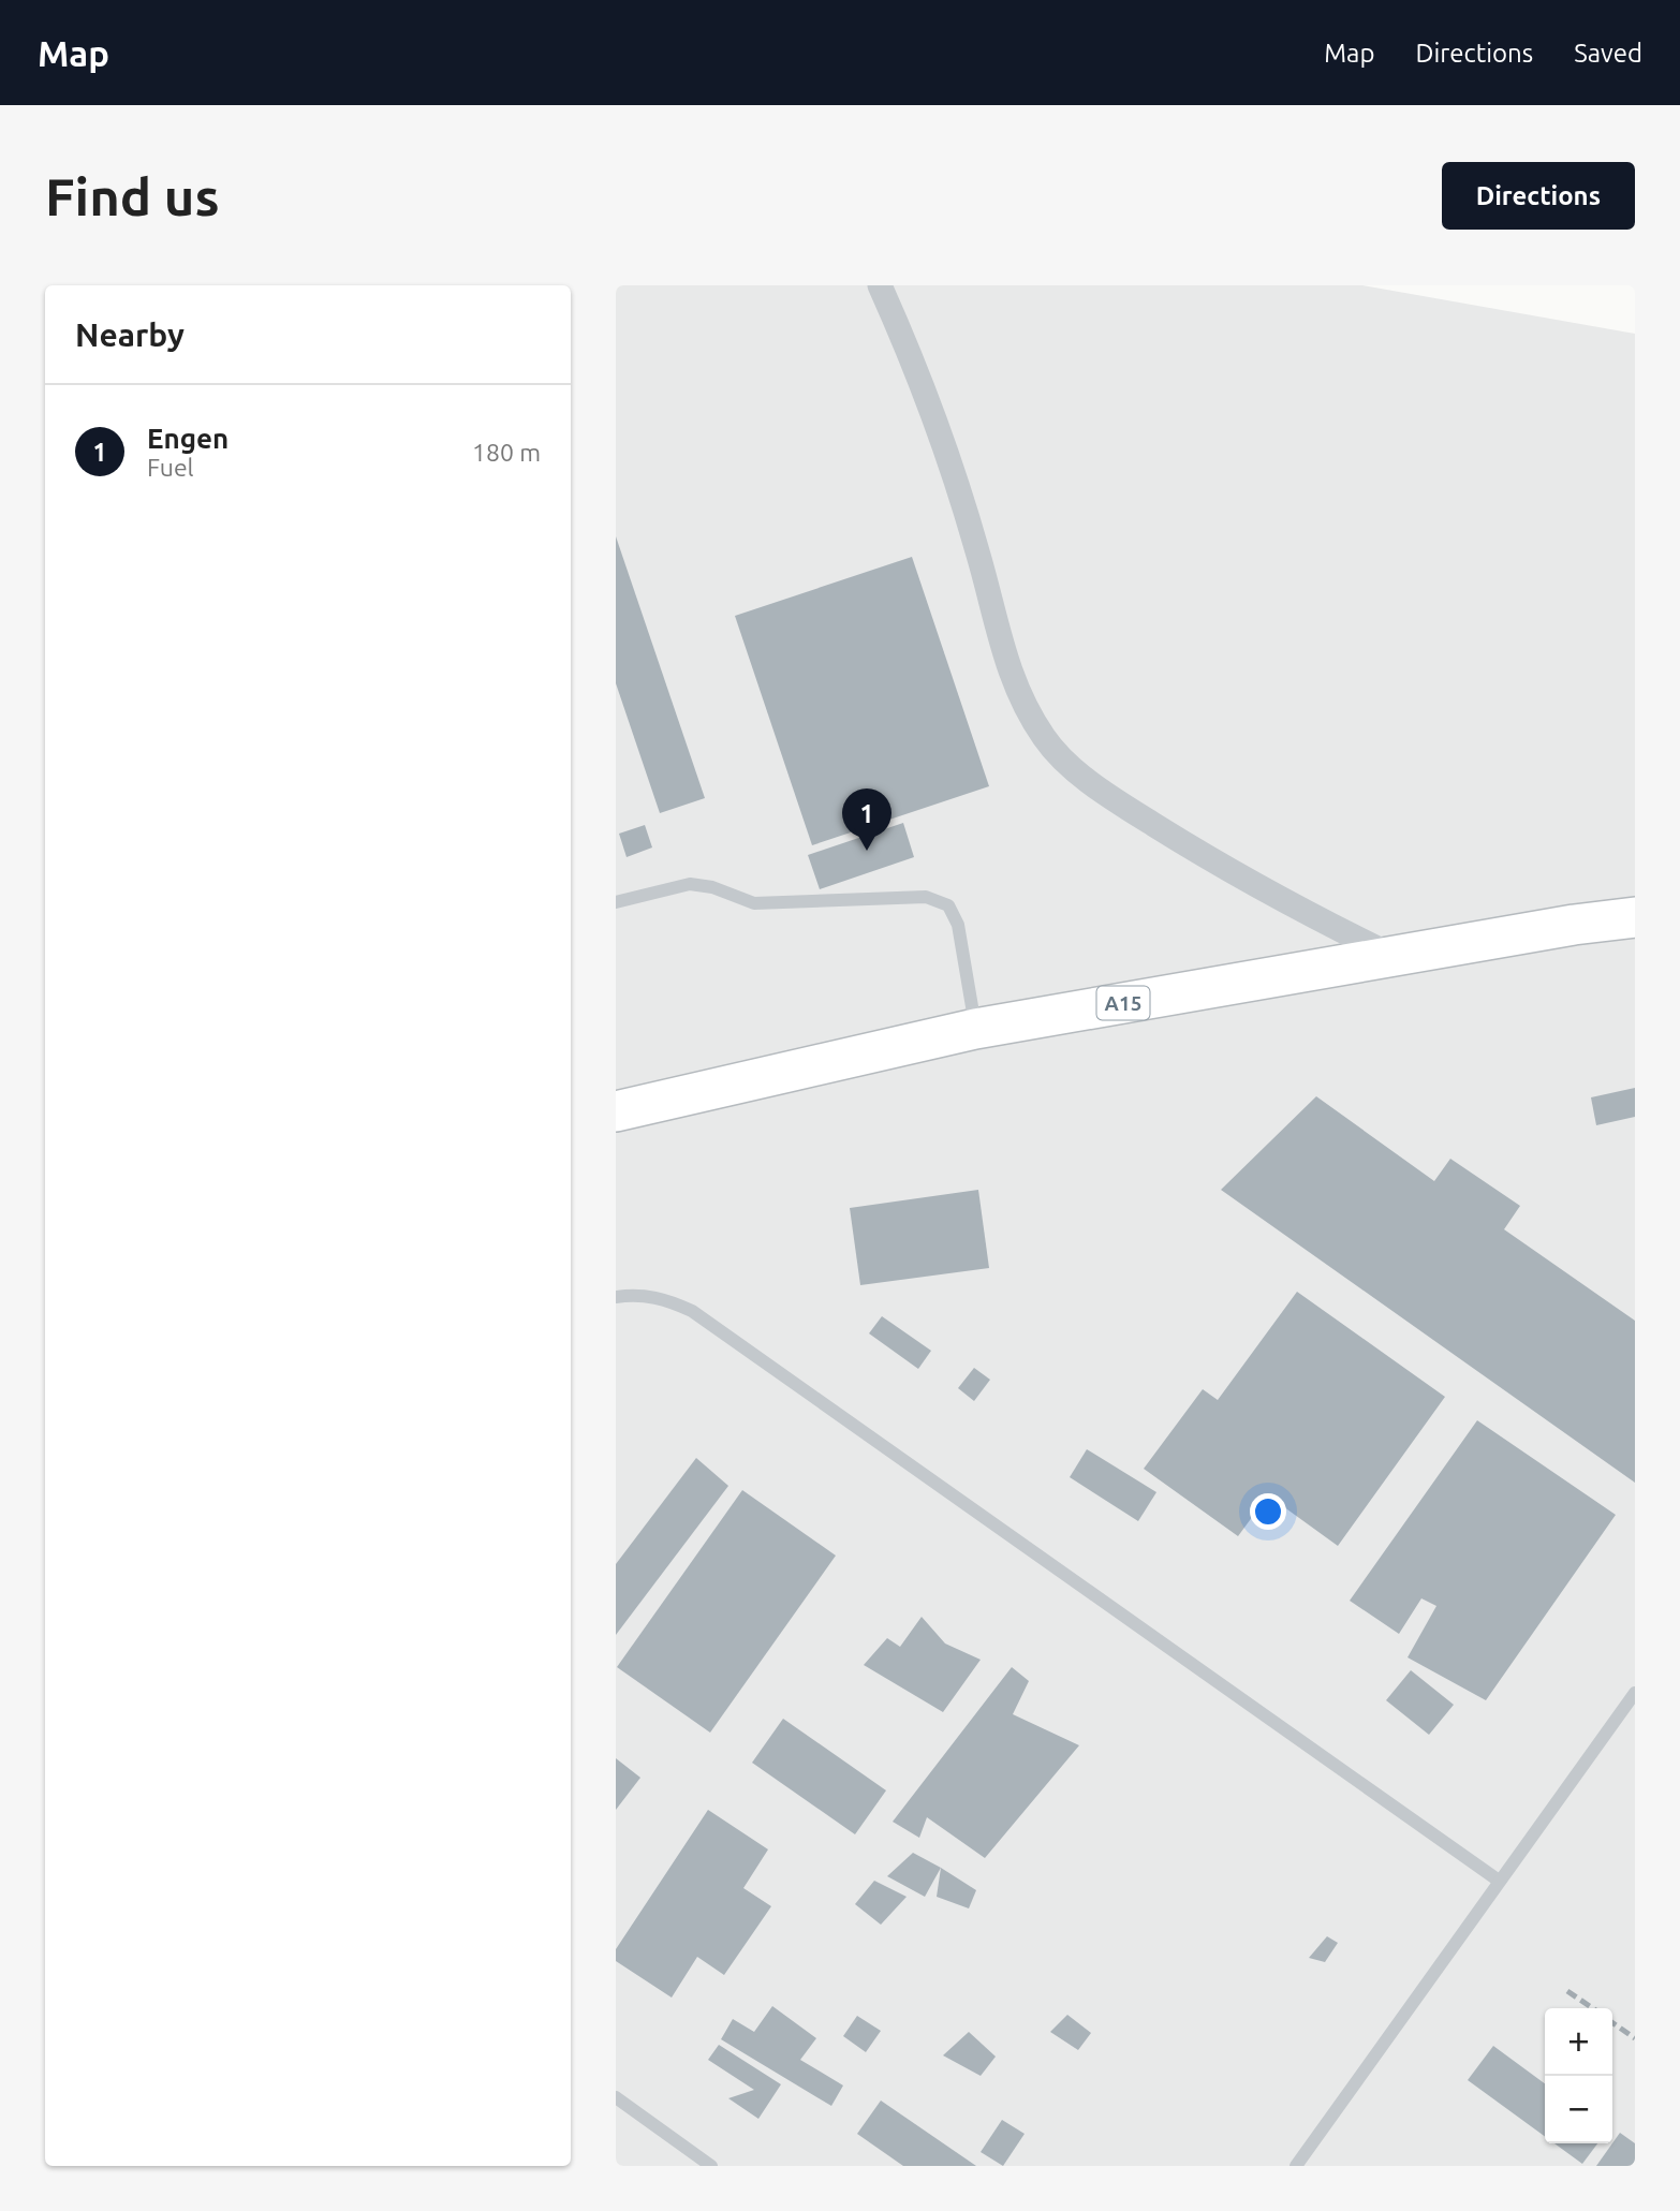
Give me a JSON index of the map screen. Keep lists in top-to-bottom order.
{
  "streets": {
    "main road": ["A15"]
  },
  "page": {
    "header": "Map",
    "nav": ["Map", "Directions", "Saved"],
    "buttons": "Directions",
    "title": "Find us",
    "heading": "Nearby",
    "list": [
      {
        "mark": "1",
        "name": "Engen",
        "note": "Fuel",
        "value": "180 m"
      }
    ],
    "pins": "1",
    "map_buttons": ["+", "−"]
  }
}
